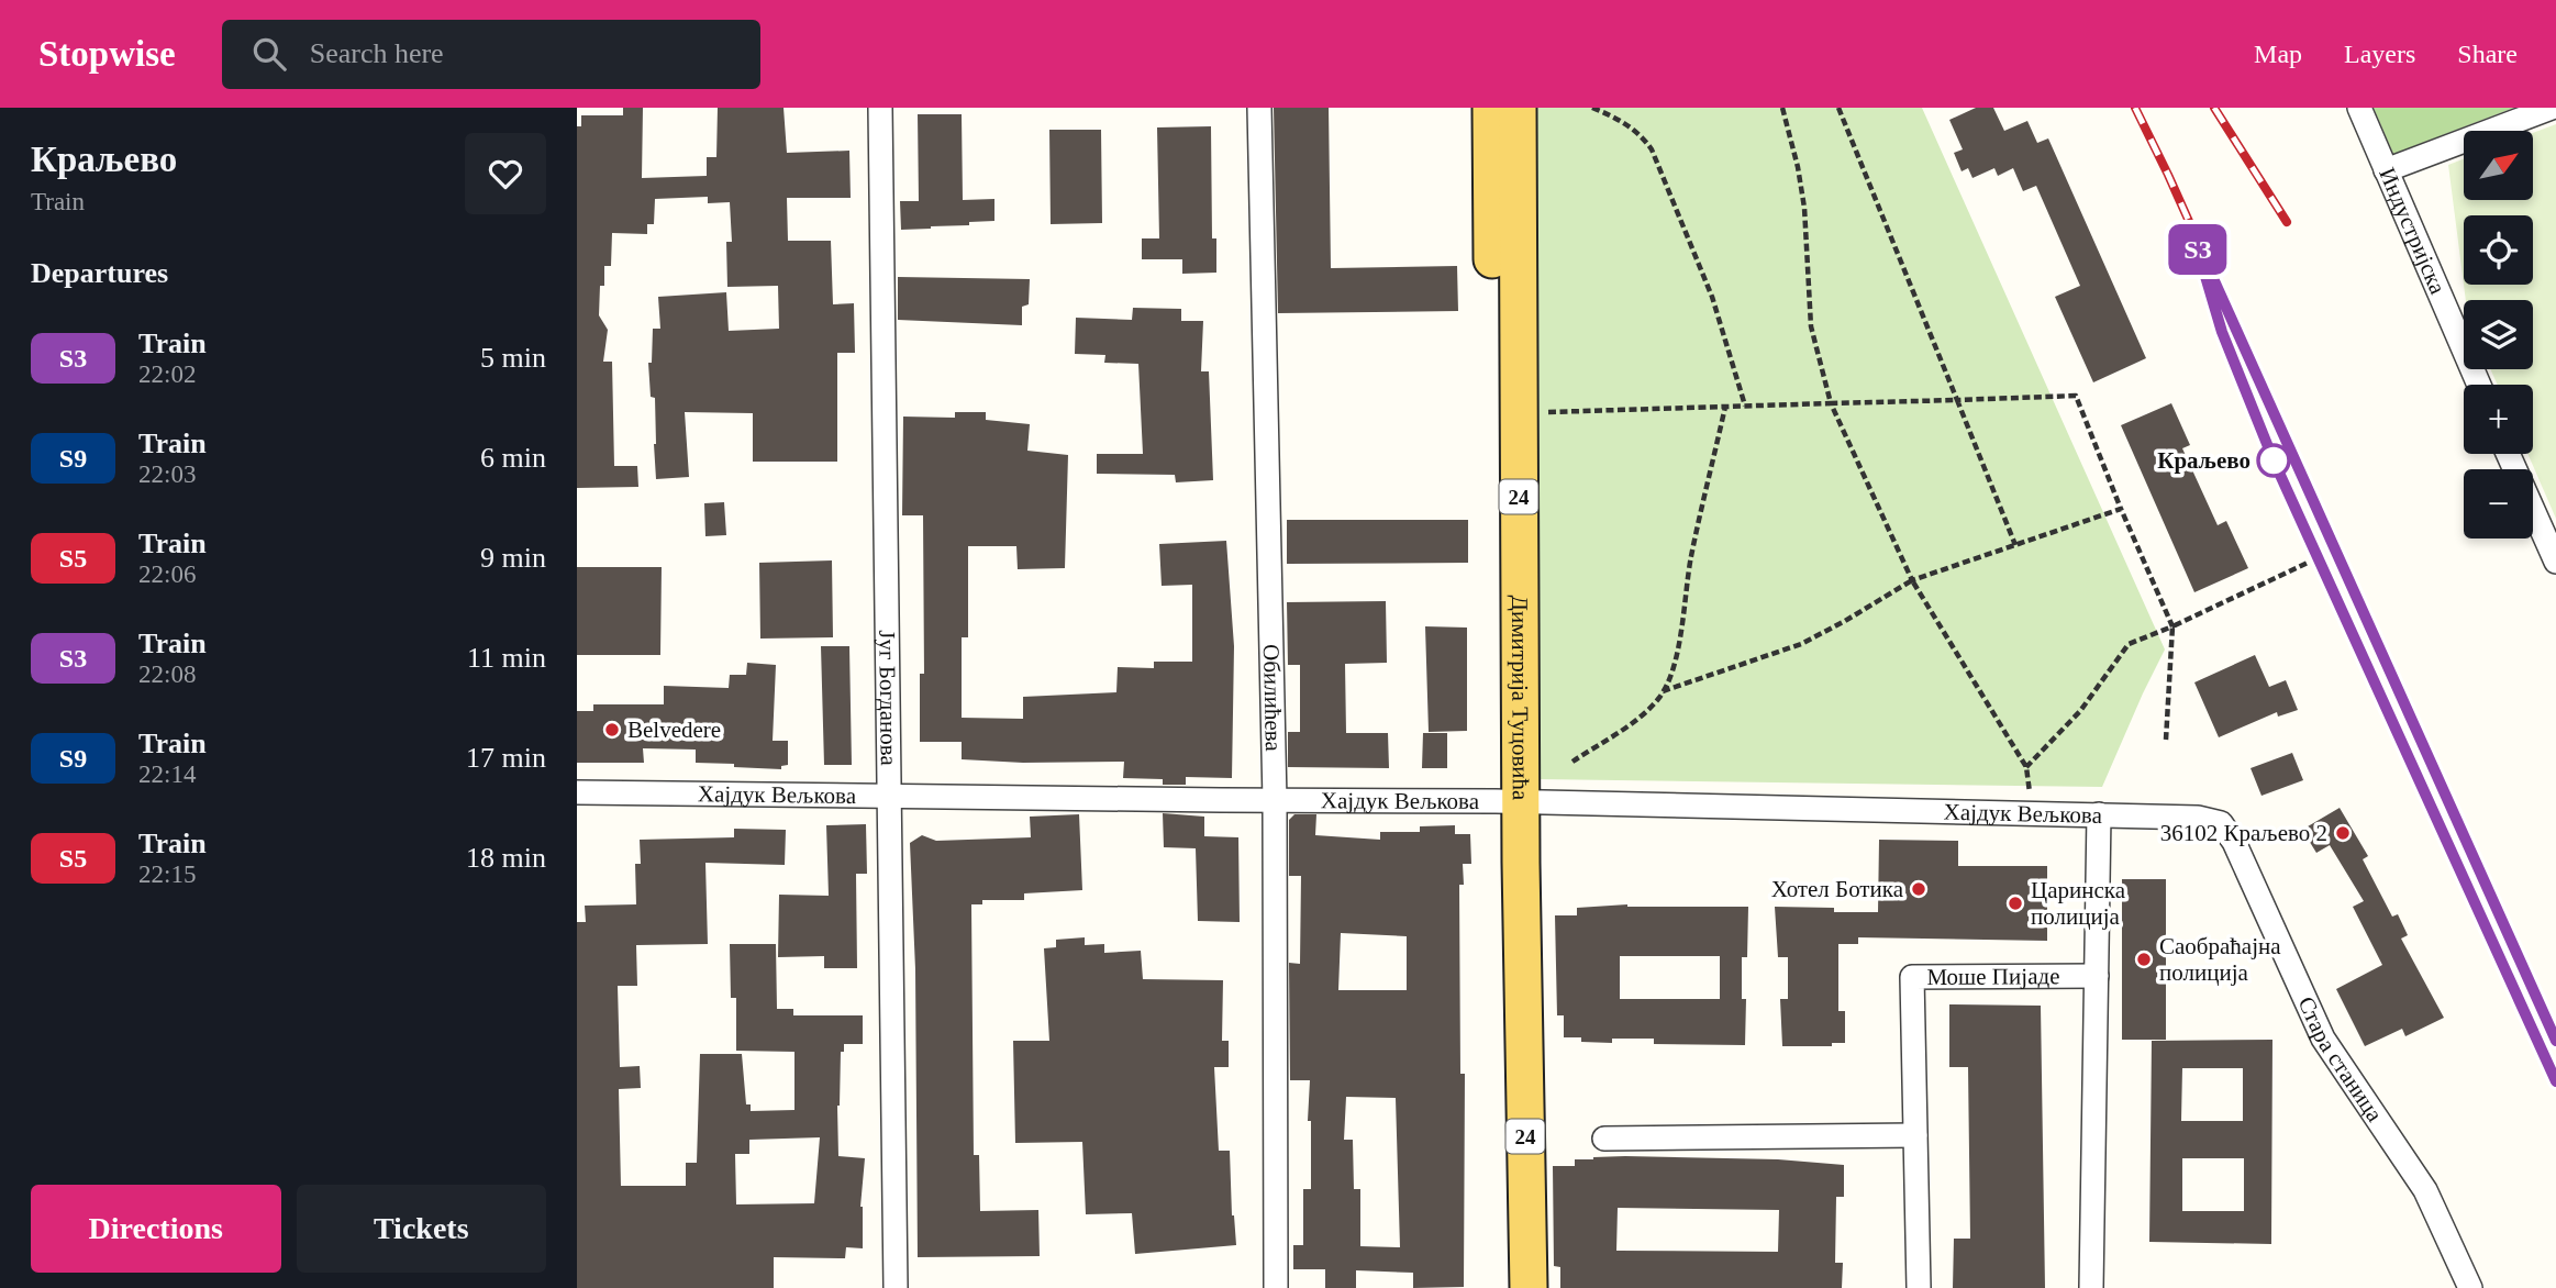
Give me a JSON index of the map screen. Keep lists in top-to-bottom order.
{
  "streets": {
    "main road": ["24", "Димитрија Туцовића"],
    "street": [
      "Индустријска",
      "Југ Богданова",
      "Обилићева",
      "Хајдук Вељкова",
      "Моше Пијаде",
      "Стара станица"
    ]
  },
  "crossings": [
    ["Југ Богданова", "Хајдук Вељкова"],
    ["Обилићева", "Хајдук Вељкова"],
    ["Димитрија Туцовића", "Хајдук Вељкова"],
    ["Хајдук Вељкова", "Стара станица"]
  ],
  "places": [
    "Краљево",
    "Belvedere",
    "36102 Краљево 2",
    "Хотел Ботика",
    "Царинска полиција",
    "Саобраћајна полиција"
  ],
  "north": "top right",
  "page": {
    "header": "Stopwise",
    "search": "Search here",
    "nav": ["Map", "Layers", "Share"],
    "heading": [
      ["Краљево", "Train"],
      "Departures"
    ],
    "on_map": "S3",
    "map_buttons": ["+", "−"],
    "list": [
      {
        "mark": "S3",
        "name": "Train",
        "note": "22:02",
        "value": "5 min"
      },
      {
        "mark": "S9",
        "name": "Train",
        "note": "22:03",
        "value": "6 min"
      },
      {
        "mark": "S5",
        "name": "Train",
        "note": "22:06",
        "value": "9 min"
      },
      {
        "mark": "S3",
        "name": "Train",
        "note": "22:08",
        "value": "11 min"
      },
      {
        "mark": "S9",
        "name": "Train",
        "note": "22:14",
        "value": "17 min"
      },
      {
        "mark": "S5",
        "name": "Train",
        "note": "22:15",
        "value": "18 min"
      }
    ],
    "buttons": ["Directions", "Tickets"]
  }
}
